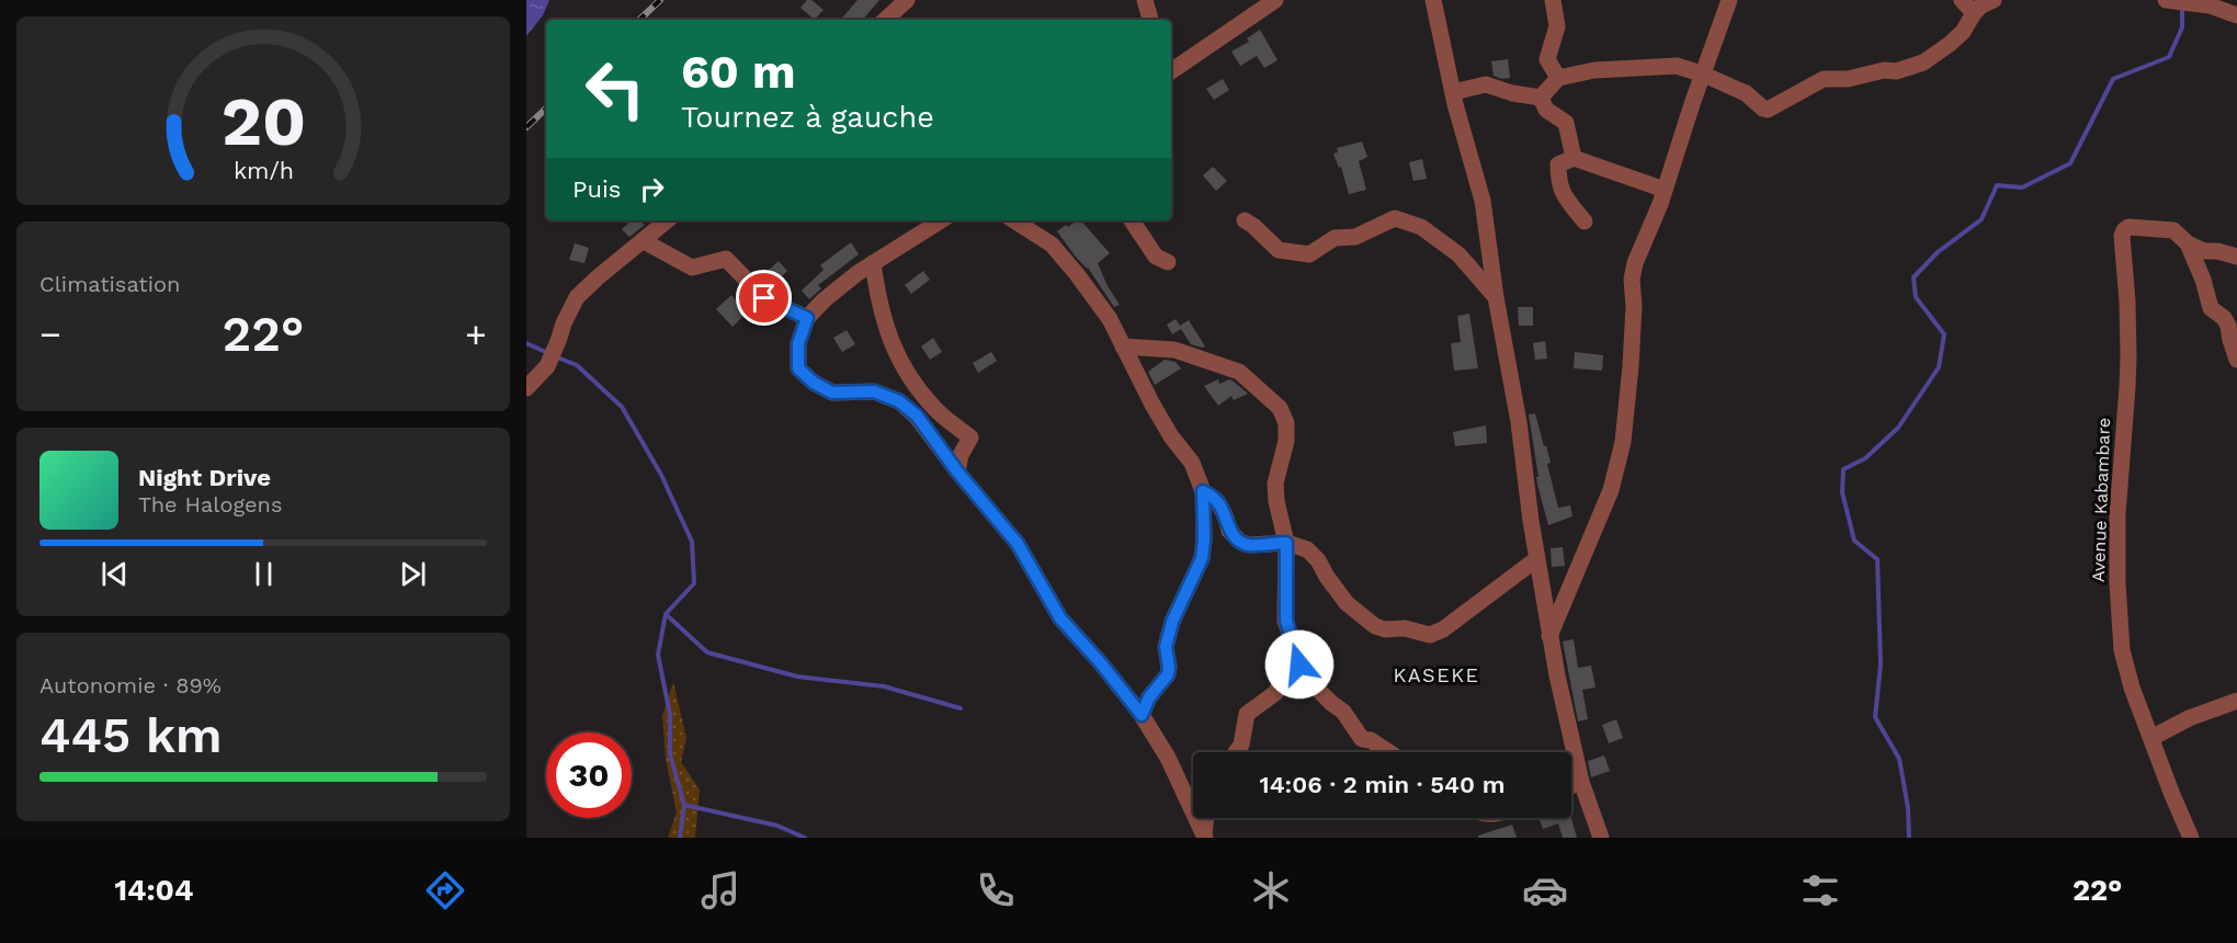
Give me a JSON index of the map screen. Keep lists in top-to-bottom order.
{
  "streets": {
    "street": ["Avenue Kabambare"]
  },
  "districts": ["KASEKE"],
  "page": {
    "turn": ["60 m", "Tournez à gauche"],
    "then": "Puis",
    "tile": [
      "Climatisation",
      ["Autonomie · 89%", "445 km"]
    ],
    "heat": ["−", "22°", "+"],
    "song": ["Night Drive", "The Halogens"],
    "limit": "30",
    "trip": "14:06 · 2 min · 540 m",
    "tabs": ["14:04", "22°"],
    "gauge": ["20", "km/h"]
  }
}
